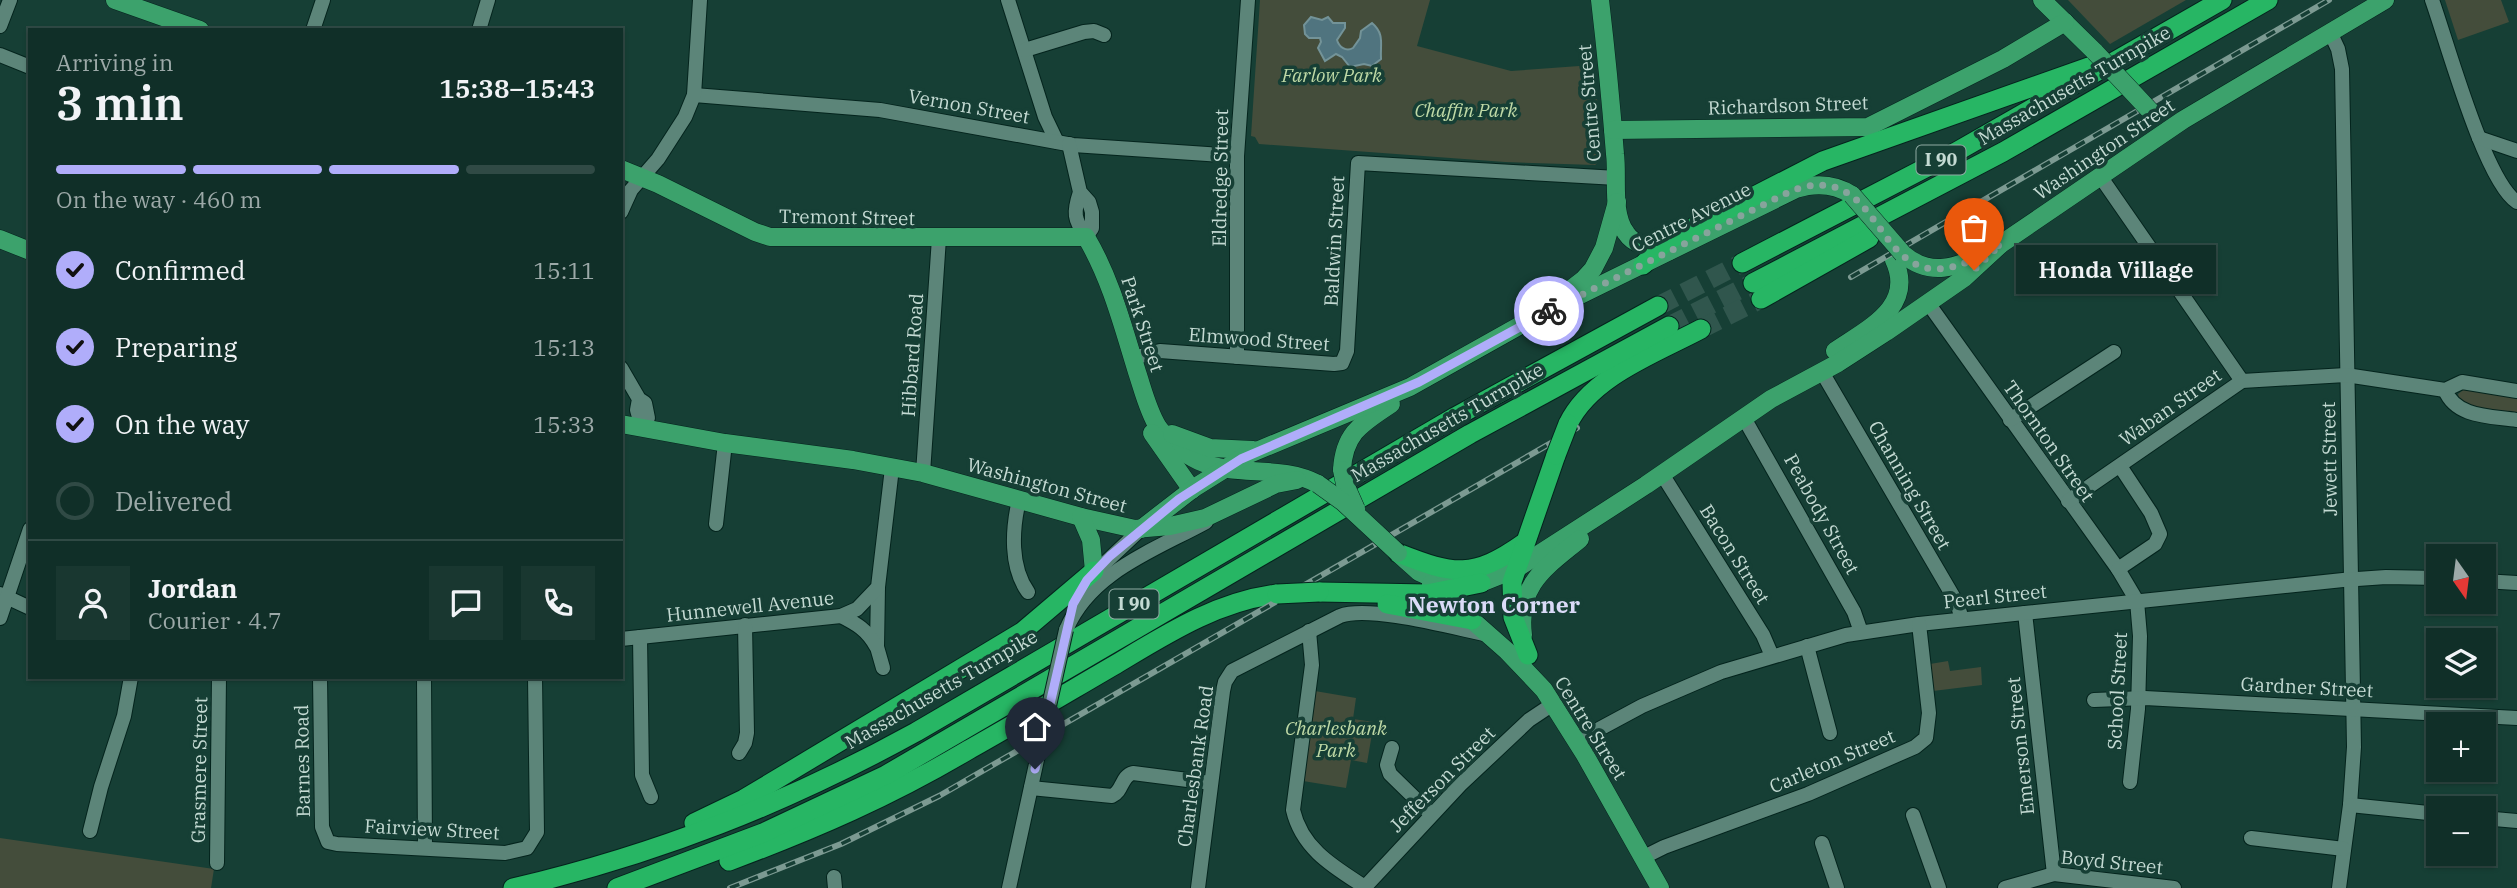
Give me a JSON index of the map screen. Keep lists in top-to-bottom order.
{
  "streets": {
    "highway": ["Massachusetts Turnpike", "I 90"],
    "main road": [
      "Centre Street",
      "Richardson Street",
      "Washington Street",
      "Tremont Street",
      "Centre Avenue",
      "Park Street"
    ],
    "street": [
      "Vernon Street",
      "Eldredge Street",
      "Baldwin Street",
      "Elmwood Street",
      "Hibbard Road",
      "Waban Street",
      "Thornton Street",
      "Jewett Street",
      "Channing Street",
      "Peabody Street",
      "Bacon Street",
      "Pearl Street",
      "Hunnewell Avenue",
      "Gardner Street",
      "School Street",
      "Emerson Street",
      "Barnes Road",
      "Carleton Street",
      "Charlesbank Road",
      "Grasmere Street",
      "Jefferson Street",
      "Fairview Street",
      "Boyd Street"
    ]
  },
  "crossings": [
    ["Centre Street", "Richardson Street"],
    ["Centre Street", "Washington Street"],
    ["Centre Street", "Centre Avenue"],
    ["Centre Street", "Baldwin Street"],
    ["Centre Street", "Park Street"],
    ["Centre Street", "Pearl Street"],
    ["Centre Street", "Carleton Street"],
    ["Centre Street", "Charlesbank Road"],
    ["Centre Street", "Jefferson Street"],
    ["Vernon Street", "Eldredge Street"],
    ["Vernon Street", "Park Street"],
    ["Washington Street", "Centre Avenue"],
    ["Washington Street", "Park Street"],
    ["Washington Street", "Hibbard Road"],
    ["Washington Street", "Thornton Street"],
    ["Washington Street", "Jewett Street"],
    ["Washington Street", "Channing Street"],
    ["Washington Street", "Peabody Street"],
    ["Washington Street", "Bacon Street"],
    ["Washington Street", "Jefferson Street"],
    ["Eldredge Street", "Elmwood Street"],
    ["Tremont Street", "Park Street"],
    ["Tremont Street", "Hibbard Road"],
    ["Baldwin Street", "Elmwood Street"],
    ["Park Street", "Elmwood Street"],
    ["Waban Street", "Thornton Street"],
    ["Waban Street", "Jewett Street"],
    ["Thornton Street", "Pearl Street"],
    ["Thornton Street", "School Street"],
    ["Jewett Street", "Pearl Street"],
    ["Jewett Street", "Gardner Street"],
    ["Channing Street", "Pearl Street"],
    ["Peabody Street", "Pearl Street"],
    ["Bacon Street", "Pearl Street"],
    ["Pearl Street", "School Street"],
    ["Pearl Street", "Emerson Street"],
    ["Pearl Street", "Carleton Street"],
    ["Gardner Street", "School Street"],
    ["Emerson Street", "Boyd Street"],
    ["Barnes Road", "Fairview Street"]
  ],
  "districts": ["Newton Corner"],
  "parks": ["Farlow Park", "Chaffin Park", "Charlesbank Park"],
  "places": ["Honda Village"],
  "north": "bottom",
  "page": {
    "heading": ["3 min", "Arriving in", "15:38–15:43"],
    "panel": ["Jordan", "Courier · 4.7"],
    "bar": "On the way · 460 m",
    "list": [
      ["Confirmed", "15:11"],
      ["Preparing", "15:13"],
      ["On the way", "15:33"],
      "Delivered"
    ],
    "bubble": "Honda Village",
    "map_buttons": ["+", "−"]
  }
}
